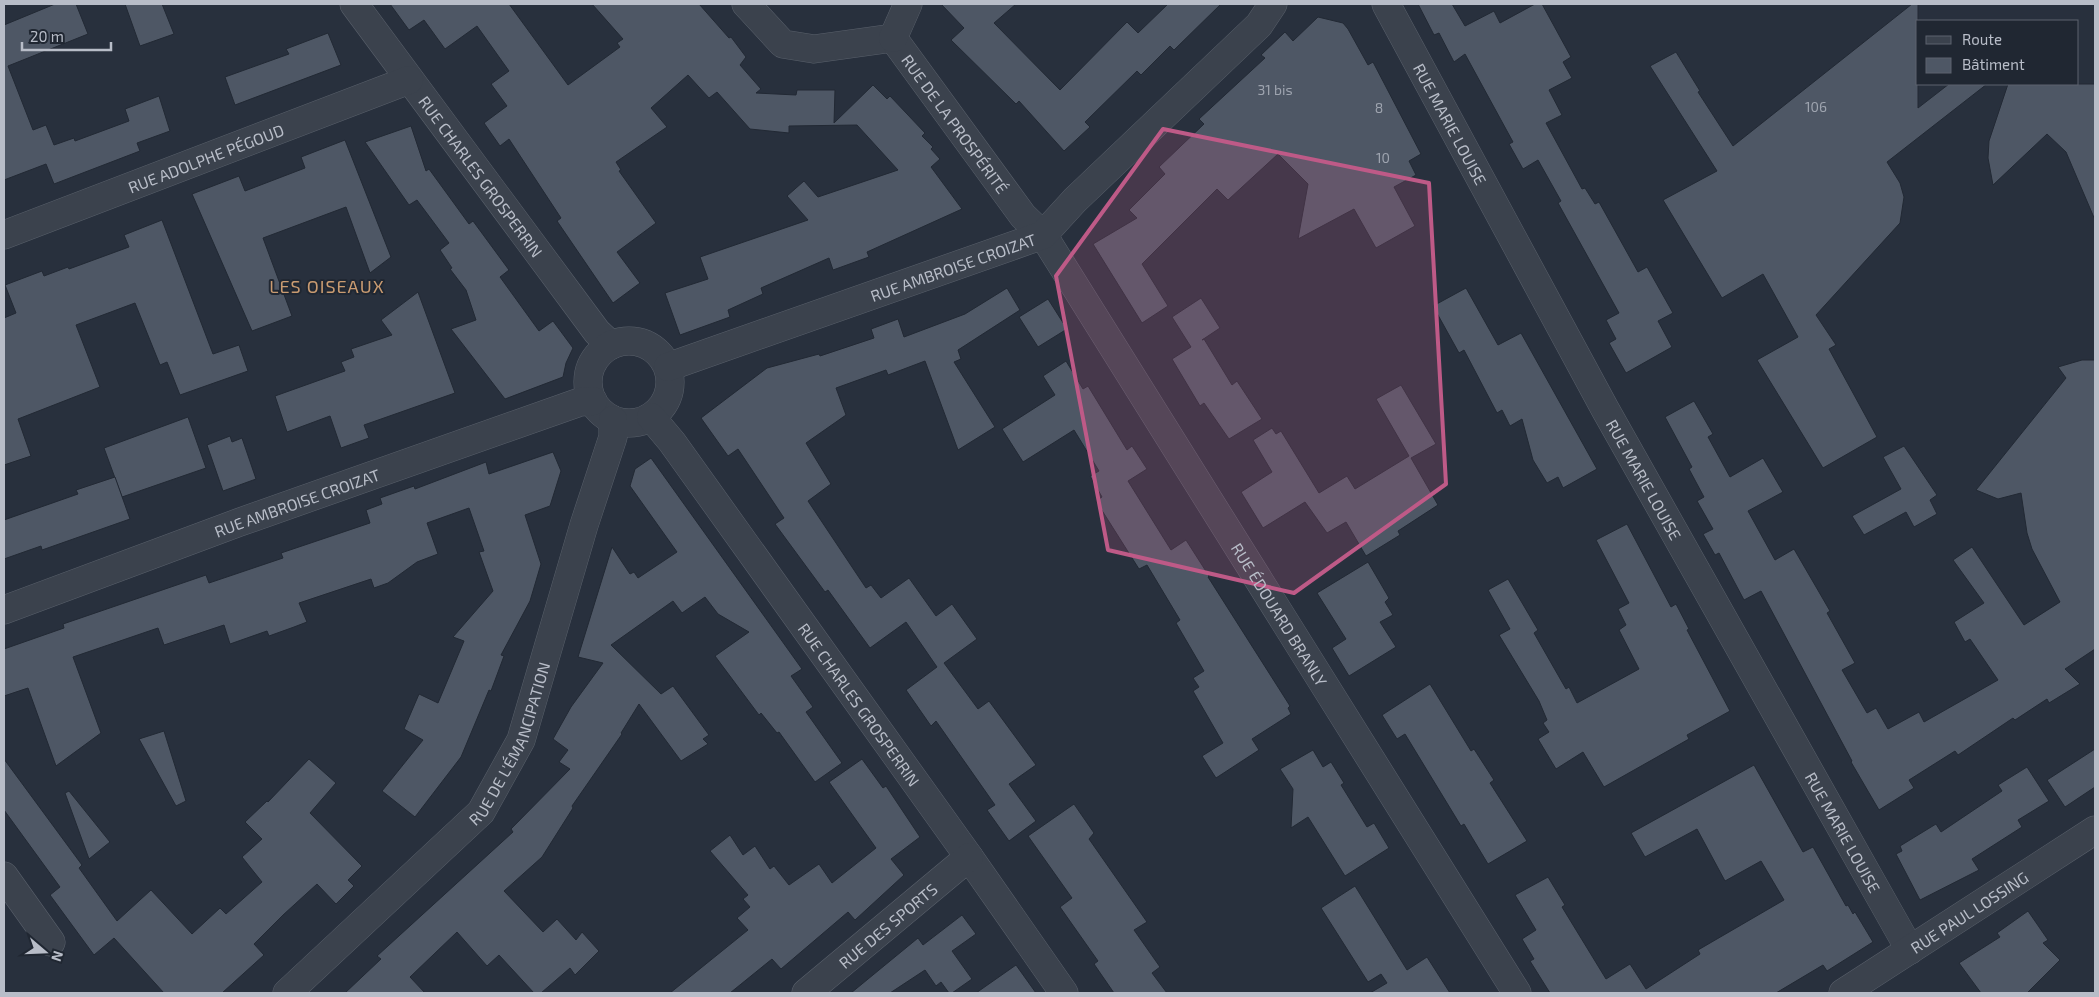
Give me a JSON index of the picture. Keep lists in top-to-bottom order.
{
  "streets": {
    "street": [
      "RUE DE LA PROSPÉRITÉ",
      "RUE MARIE LOUISE",
      "RUE ADOLPHE PÉGOUD",
      "RUE CHARLES GROSPERRIN",
      "RUE AMBROISE CROIZAT",
      "RUE ÉDOUARD BRANLY",
      "RUE DE L'ÉMANCIPATION",
      "RUE PAUL LOSSING",
      "RUE DES SPORTS"
    ]
  },
  "crossings": [
    ["RUE DE LA PROSPÉRITÉ", "RUE AMBROISE CROIZAT"],
    ["RUE DE LA PROSPÉRITÉ", "RUE ÉDOUARD BRANLY"],
    ["RUE MARIE LOUISE", "RUE PAUL LOSSING"],
    ["RUE ADOLPHE PÉGOUD", "RUE CHARLES GROSPERRIN"],
    ["RUE CHARLES GROSPERRIN", "RUE AMBROISE CROIZAT"],
    ["RUE CHARLES GROSPERRIN", "RUE DE L'ÉMANCIPATION"],
    ["RUE CHARLES GROSPERRIN", "RUE DES SPORTS"],
    ["RUE AMBROISE CROIZAT", "RUE ÉDOUARD BRANLY"],
    ["RUE AMBROISE CROIZAT", "RUE DE L'ÉMANCIPATION"]
  ],
  "districts": ["LES OISEAUX"],
  "house_numbers": [
    "31 bis",
    "106",
    "8",
    "10"
  ],
  "legend": ["Route", "Bâtiment"],
  "scale_bar": "20 m",
  "north": "right"
}
